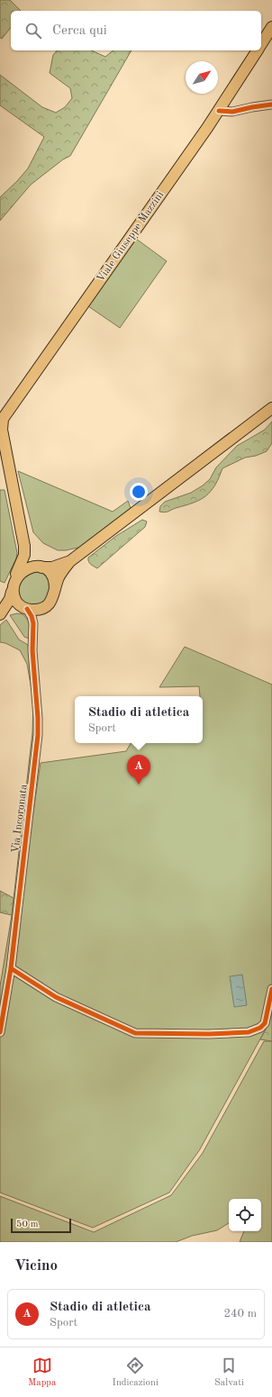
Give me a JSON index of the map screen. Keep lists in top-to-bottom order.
{
  "streets": {
    "main road": ["Viale Giuseppe Mazzini"],
    "street": ["Via Incoronata"]
  },
  "scale_bar": "50 m",
  "north": "top right",
  "page": {
    "search": "Cerca qui",
    "popup": ["Stadio di atletica", "Sport"],
    "pins": "A",
    "scale": "50 m",
    "heading": "Vicino",
    "list": [
      {
        "mark": "A",
        "name": "Stadio di atletica",
        "note": "Sport",
        "value": "240 m"
      }
    ],
    "nav": ["Mappa", "Indicazioni", "Salvati"]
  }
}
